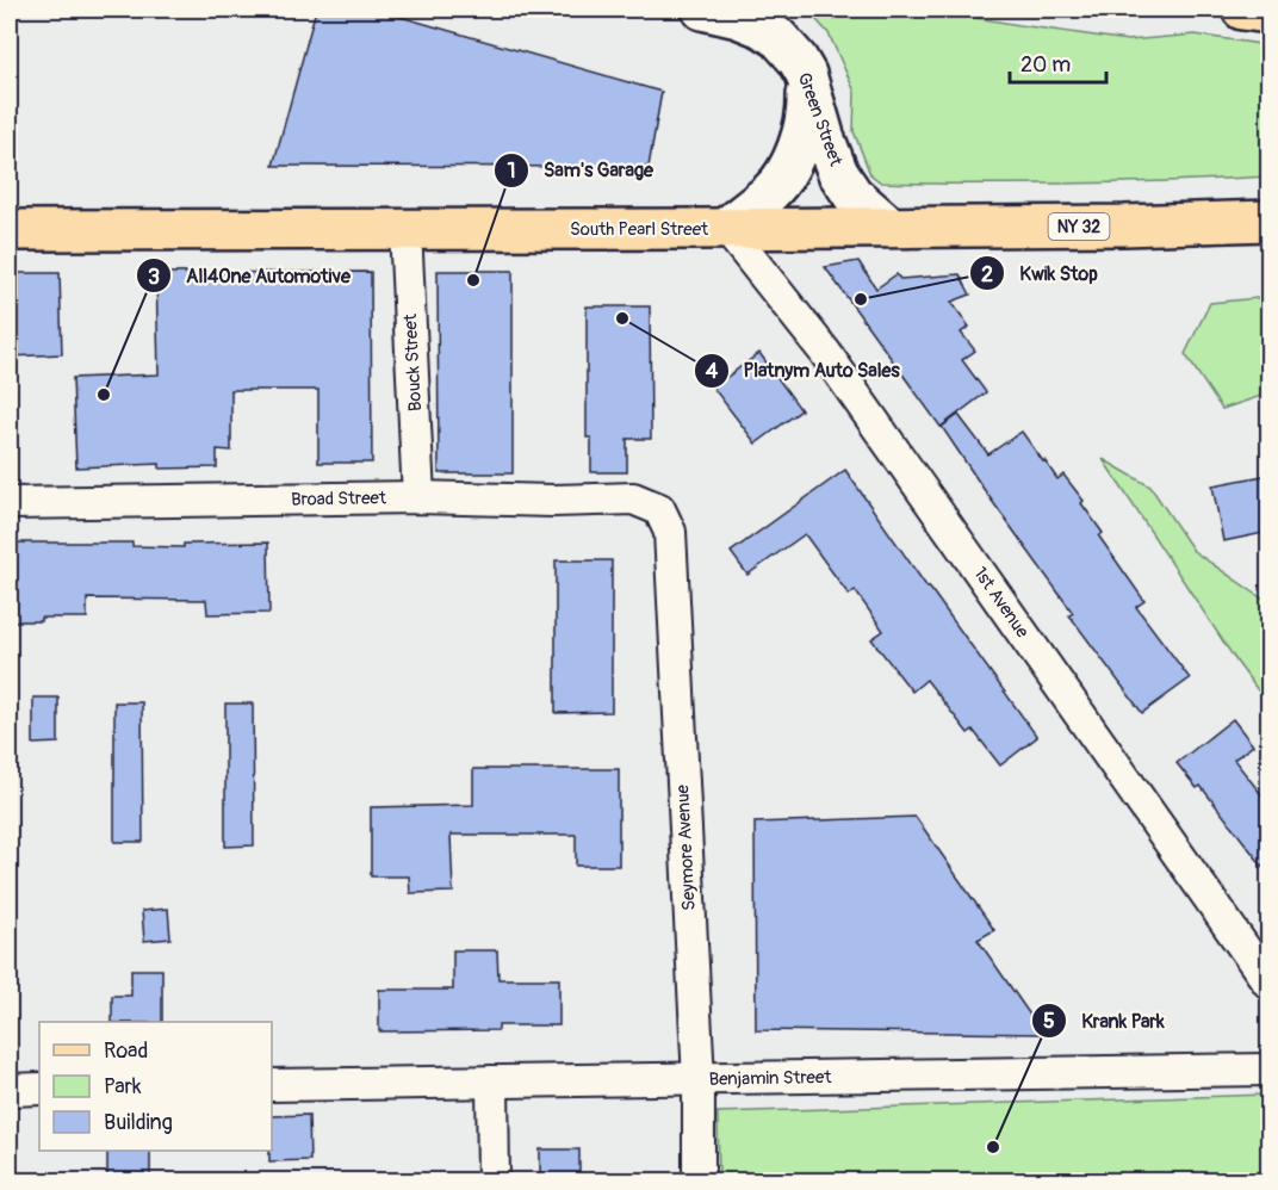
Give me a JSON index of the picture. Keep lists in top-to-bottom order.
{
  "streets": {
    "main road": ["Green Street", "NY 32", "South Pearl Street"],
    "street": [
      "Bouck Street",
      "Broad Street",
      "1st Avenue",
      "Seymore Avenue",
      "Benjamin Street"
    ]
  },
  "crossings": [
    ["Green Street", "South Pearl Street"],
    ["South Pearl Street", "Bouck Street"],
    ["South Pearl Street", "1st Avenue"],
    ["Bouck Street", "Broad Street"],
    ["Broad Street", "Seymore Avenue"],
    ["Seymore Avenue", "Benjamin Street"]
  ],
  "places": [
    "Sam's Garage",
    "Kwik Stop",
    "Platnym Auto Sales",
    "All4One Automotive",
    "Krank Park"
  ],
  "legend": ["Road", "Park", "Building"],
  "scale_bar": "20 m"
}
